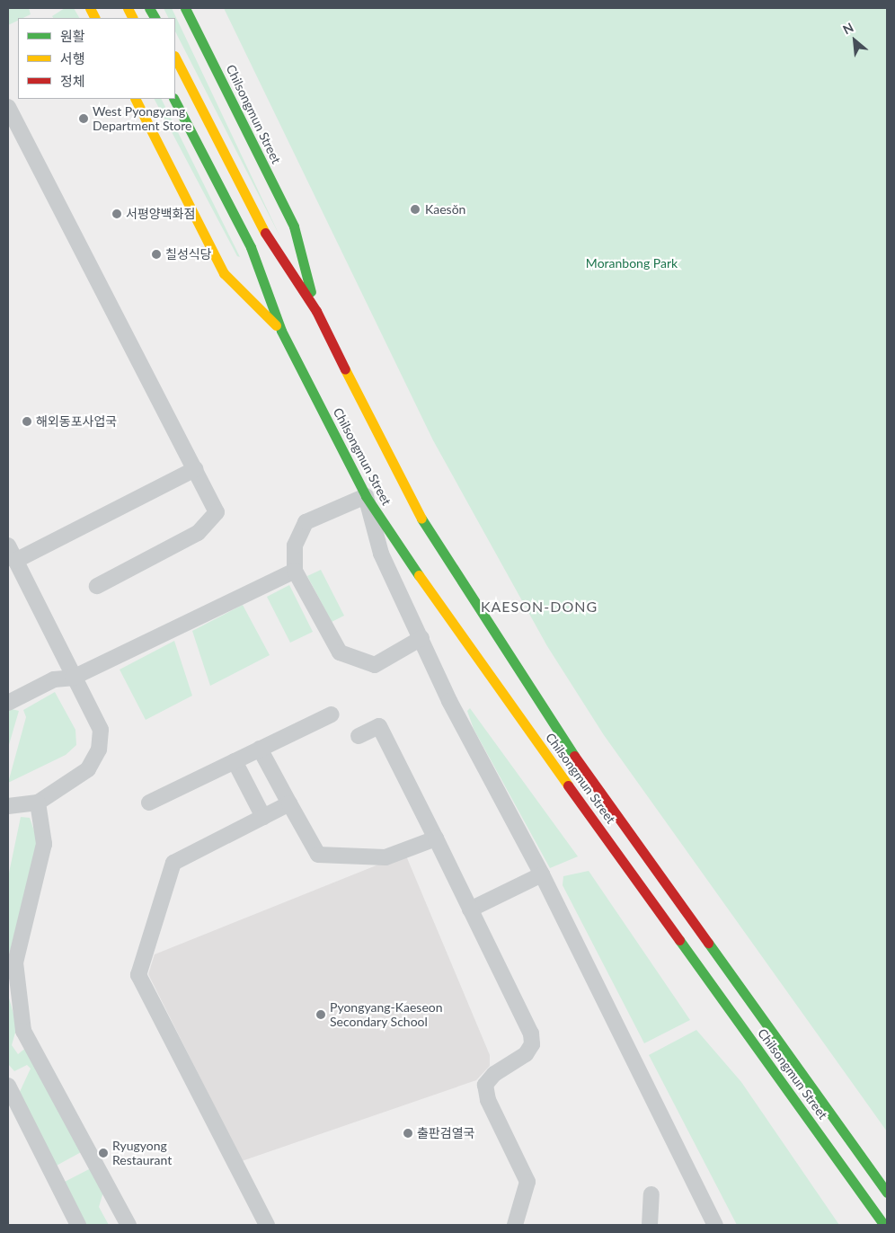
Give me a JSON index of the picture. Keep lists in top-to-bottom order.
{
  "streets": {
    "main road": ["Chilsongmun Street"]
  },
  "districts": ["KAESON-DONG"],
  "parks": ["Moranbong Park"],
  "places": [
    "West Pyongyang Department Store",
    "Kaesŏn",
    "서평양백화점",
    "칠성식당",
    "해외동포사업국",
    "Pyongyang-Kaeseon Secondary School",
    "출판검열국",
    "Ryugyong Restaurant"
  ],
  "legend": ["원활", "서행", "정체"],
  "north": "top left"
}
